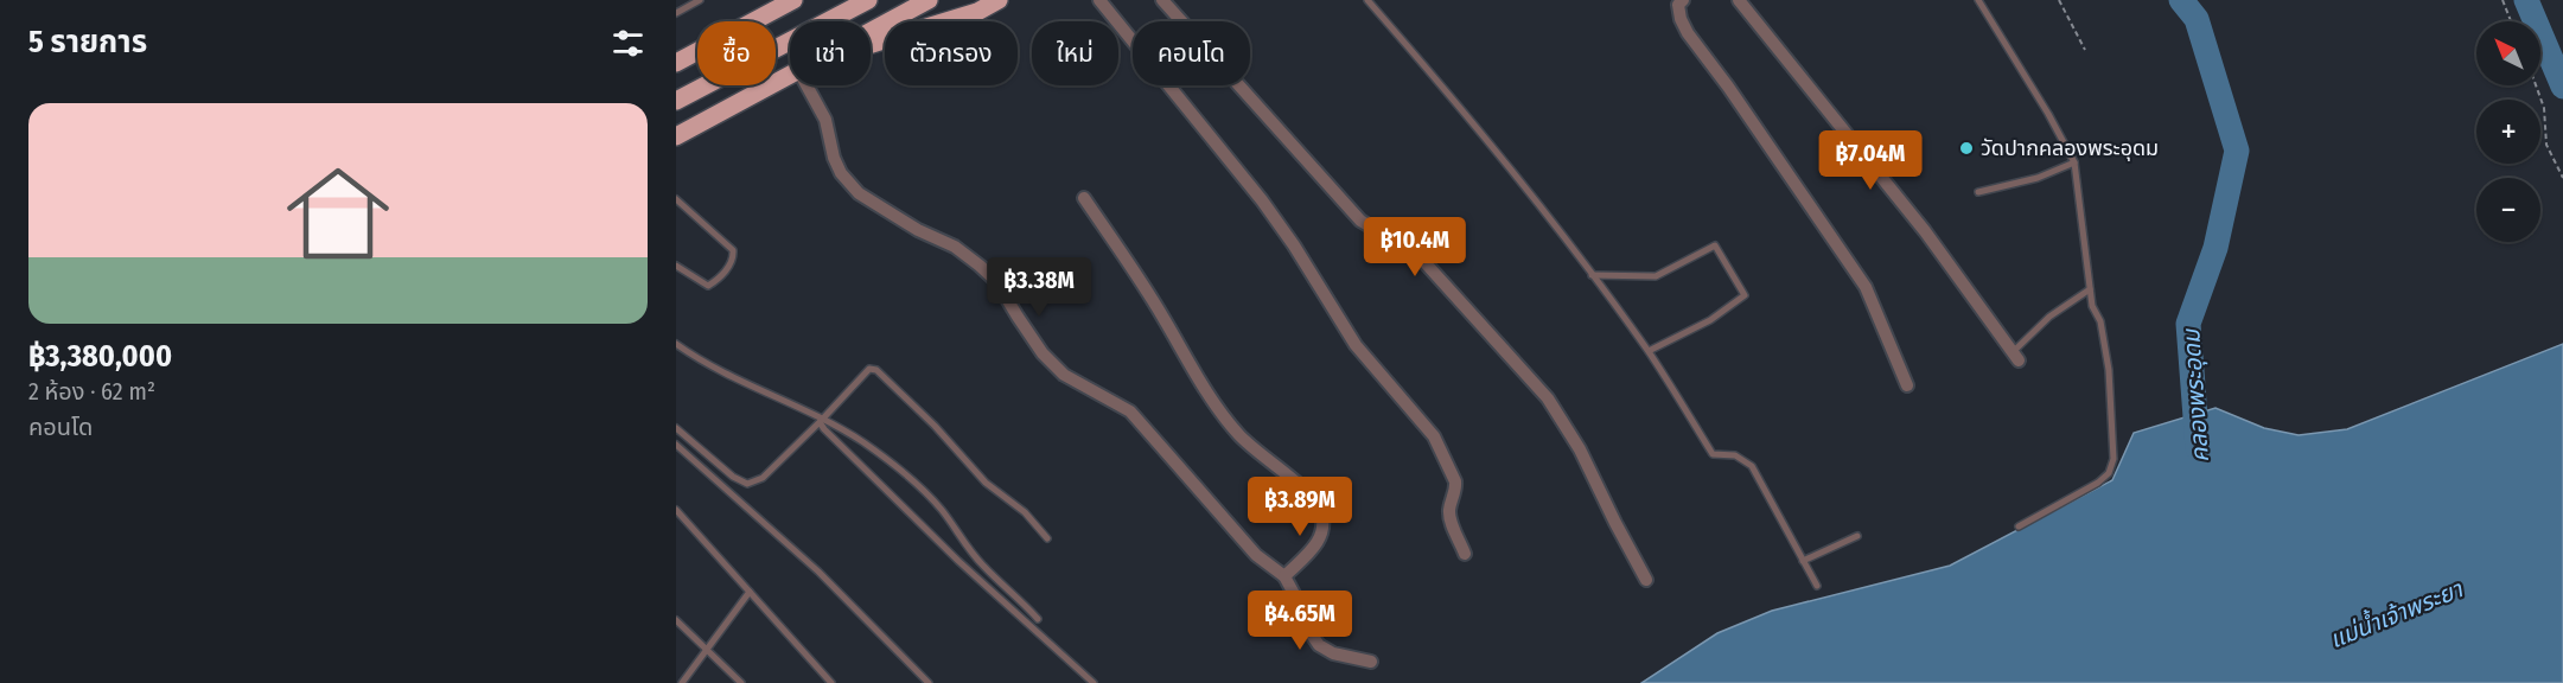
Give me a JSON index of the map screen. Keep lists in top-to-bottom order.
{
  "water": ["คลองพระอุดม", "แม่น้ำเจ้าพระยา"],
  "places": ["วัดปากคลองพระอุดม"],
  "north": "top left",
  "page": {
    "heading": "5 รายการ",
    "map_buttons": ["+", "−"],
    "chip": [
      "ซื้อ",
      "เช่า",
      "ตัวกรอง",
      "ใหม่",
      "คอนโด"
    ],
    "list": [
      {
        "name": "฿3,380,000",
        "note": "2 ห้อง · 62 m² · คอนโด"
      }
    ],
    "price": [
      "฿7.04M",
      "฿10.4M",
      "฿3.38M",
      "฿3.89M",
      "฿4.65M"
    ]
  }
}
